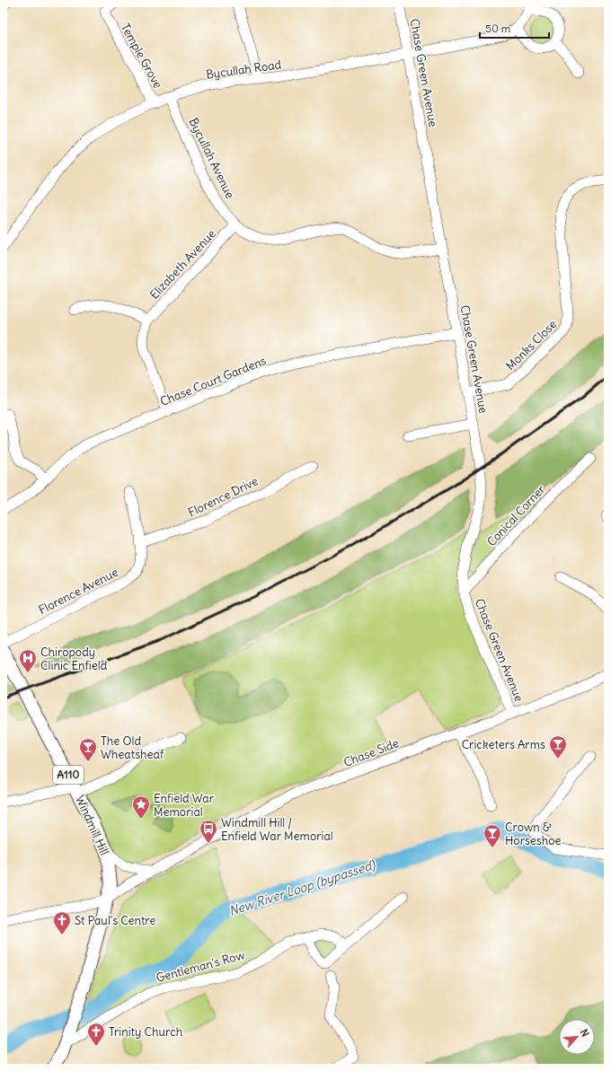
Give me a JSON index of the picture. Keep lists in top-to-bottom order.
{
  "streets": {
    "main road": ["A110", "Windmill Hill"],
    "street": [
      "Temple Grove",
      "Bycullah Road",
      "Chase Green Avenue",
      "Bycullah Avenue",
      "Elizabeth Avenue",
      "Monks Close",
      "Chase Court Gardens",
      "Florence Drive",
      "Conical Corner",
      "Florence Avenue",
      "Chase Side",
      "Gentleman's Row"
    ]
  },
  "crossings": [
    ["Temple Grove", "Bycullah Road"],
    ["Bycullah Road", "Chase Green Avenue"],
    ["Bycullah Road", "Bycullah Avenue"],
    ["Chase Green Avenue", "Bycullah Avenue"],
    ["Chase Green Avenue", "Monks Close"],
    ["Chase Green Avenue", "Chase Court Gardens"],
    ["Chase Green Avenue", "Conical Corner"],
    ["Chase Green Avenue", "Chase Side"],
    ["Bycullah Avenue", "Elizabeth Avenue"],
    ["Elizabeth Avenue", "Chase Court Gardens"],
    ["Florence Drive", "Florence Avenue"],
    ["Chase Side", "Windmill Hill"],
    ["Windmill Hill", "Gentleman's Row"]
  ],
  "water": ["New River Loop (bypassed)"],
  "places": {
    "hospital": ["Chiropody Clinic Enfield"],
    "bar": ["Cricketers Arms", "The Old Wheatsheaf", "Crown & Horseshoe"],
    "place": ["Enfield War Memorial"],
    "bus stop": ["Windmill Hill / Enfield War Memorial"],
    "church": ["St Paul's Centre", "Trinity Church"]
  },
  "scale_bar": "50 m",
  "north": "top right"
}
